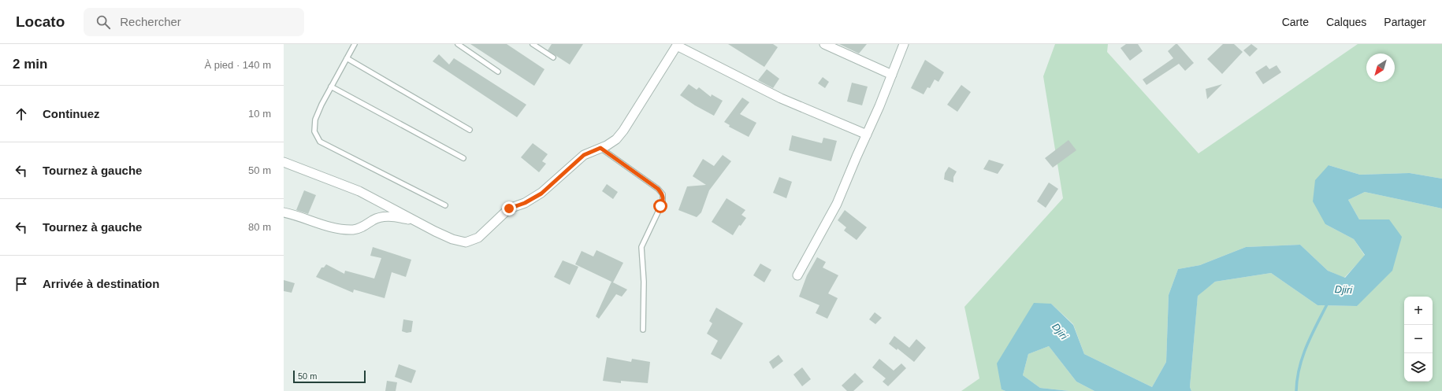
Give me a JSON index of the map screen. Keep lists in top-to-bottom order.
{
  "water": ["Djiri"],
  "scale_bar": "50 m",
  "north": "bottom left",
  "page": {
    "header": "Locato",
    "search": "Rechercher",
    "nav": ["Carte", "Calques", "Partager"],
    "heading": ["2 min", "À pied · 140 m"],
    "list": [
      ["Continuez", "10 m"],
      ["Tournez à gauche", "50 m"],
      ["Tournez à gauche", "80 m"],
      "Arrivée à destination"
    ],
    "map_buttons": ["+", "−"],
    "scale": "50 m"
  }
}
